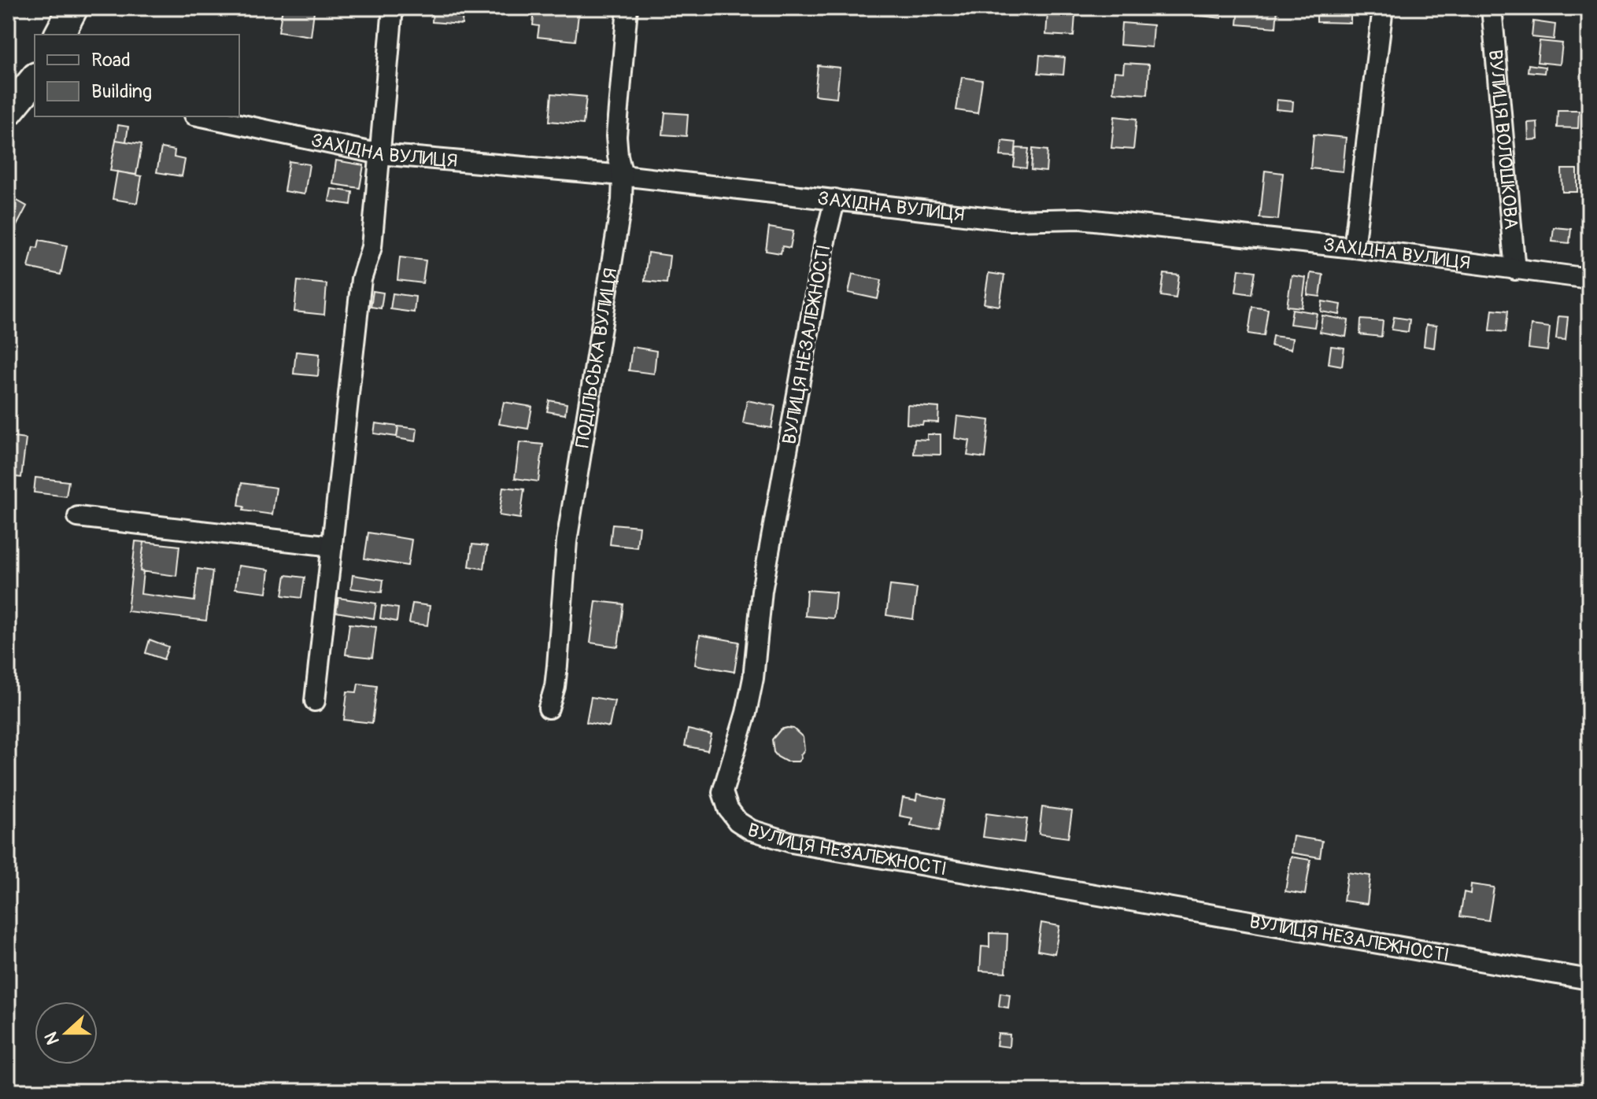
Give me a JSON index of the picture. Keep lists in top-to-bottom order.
{
  "streets": {
    "street": [
      "ВУЛИЦЯ ВОЛОШКОВА",
      "ЗАХІДНА ВУЛИЦЯ",
      "ВУЛИЦЯ НЕЗАЛЕЖНОСТІ",
      "ПОДІЛЬСЬКА ВУЛИЦЯ"
    ]
  },
  "crossings": [
    ["ВУЛИЦЯ ВОЛОШКОВА", "ЗАХІДНА ВУЛИЦЯ"],
    ["ЗАХІДНА ВУЛИЦЯ", "ВУЛИЦЯ НЕЗАЛЕЖНОСТІ"],
    ["ЗАХІДНА ВУЛИЦЯ", "ПОДІЛЬСЬКА ВУЛИЦЯ"]
  ],
  "legend": ["Road", "Building"],
  "north": "left"
}
